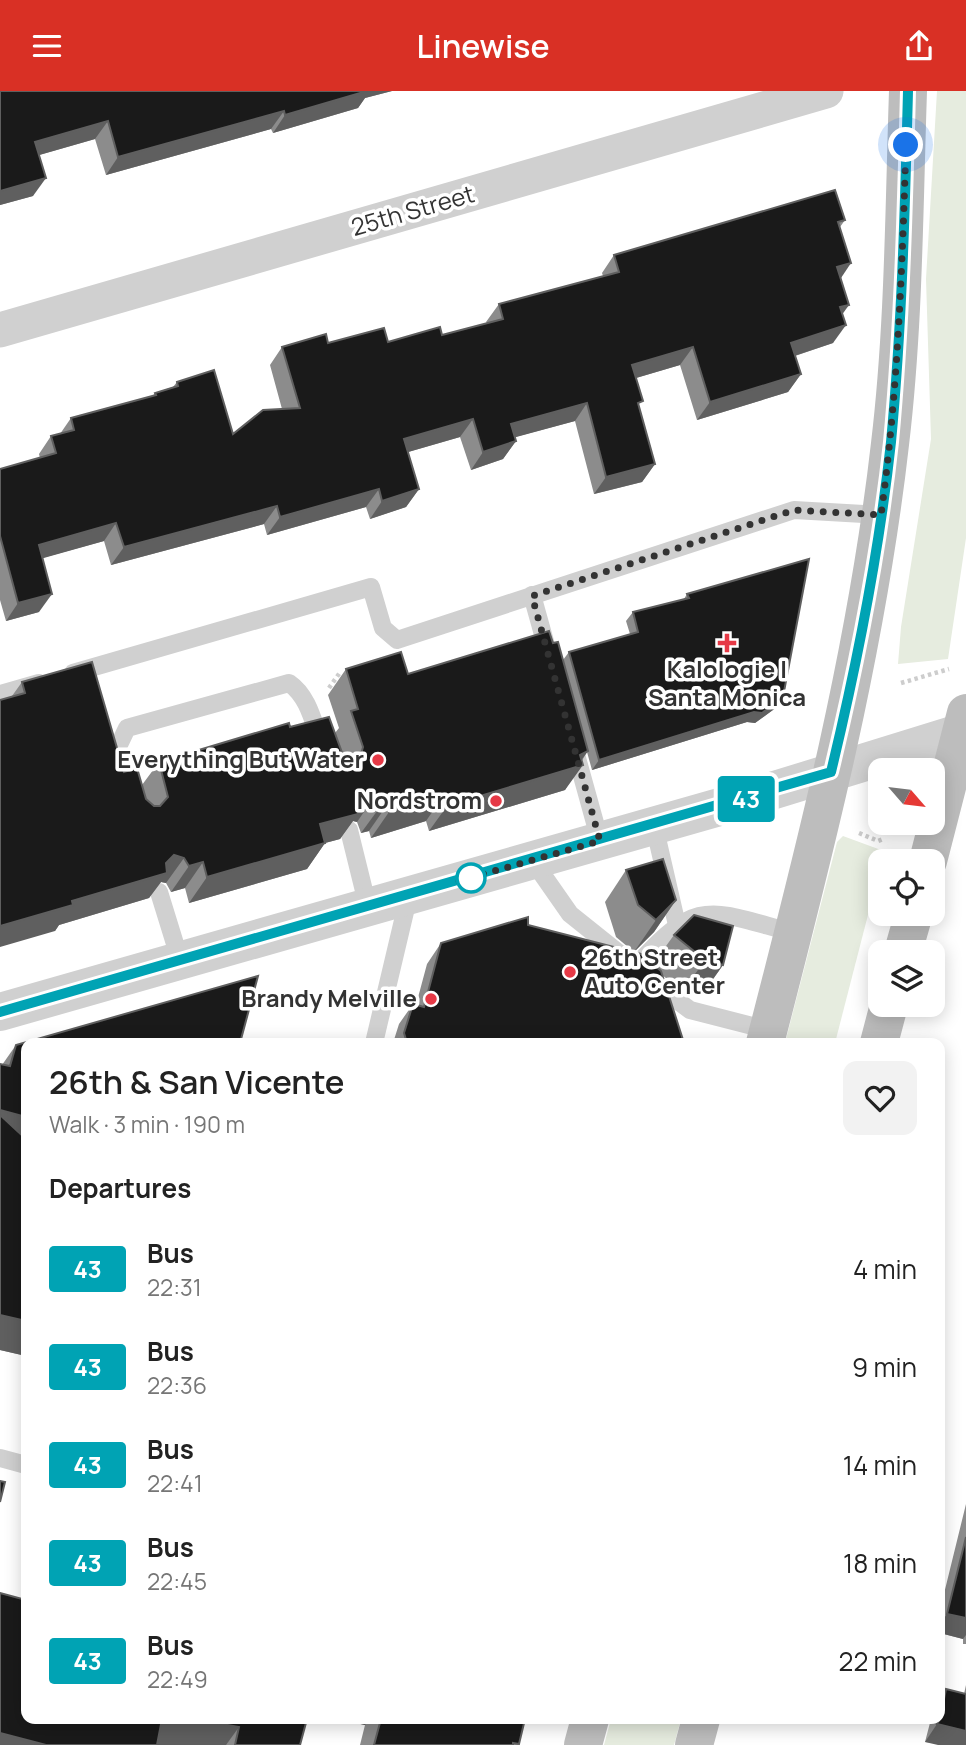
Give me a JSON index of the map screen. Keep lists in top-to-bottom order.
{
  "streets": {
    "street": ["25th Street"]
  },
  "places": {
    "health": ["Kalologie | Santa Monica"],
    "other": [
      "Everything But Water",
      "Nordstrom",
      "26th Street Auto Center",
      "Brandy Melville"
    ]
  },
  "lines": ["bus line 43"],
  "north": "bottom right",
  "page": {
    "header": "Linewise",
    "on_map": "43",
    "heading": [
      ["26th & San Vicente", "Walk · 3 min · 190 m"],
      "Departures"
    ],
    "list": [
      {
        "mark": "43",
        "name": "Bus",
        "note": "22:31",
        "value": "4 min"
      },
      {
        "mark": "43",
        "name": "Bus",
        "note": "22:36",
        "value": "9 min"
      },
      {
        "mark": "43",
        "name": "Bus",
        "note": "22:41",
        "value": "14 min"
      },
      {
        "mark": "43",
        "name": "Bus",
        "note": "22:45",
        "value": "18 min"
      },
      {
        "mark": "43",
        "name": "Bus",
        "note": "22:49",
        "value": "22 min"
      }
    ]
  }
}
